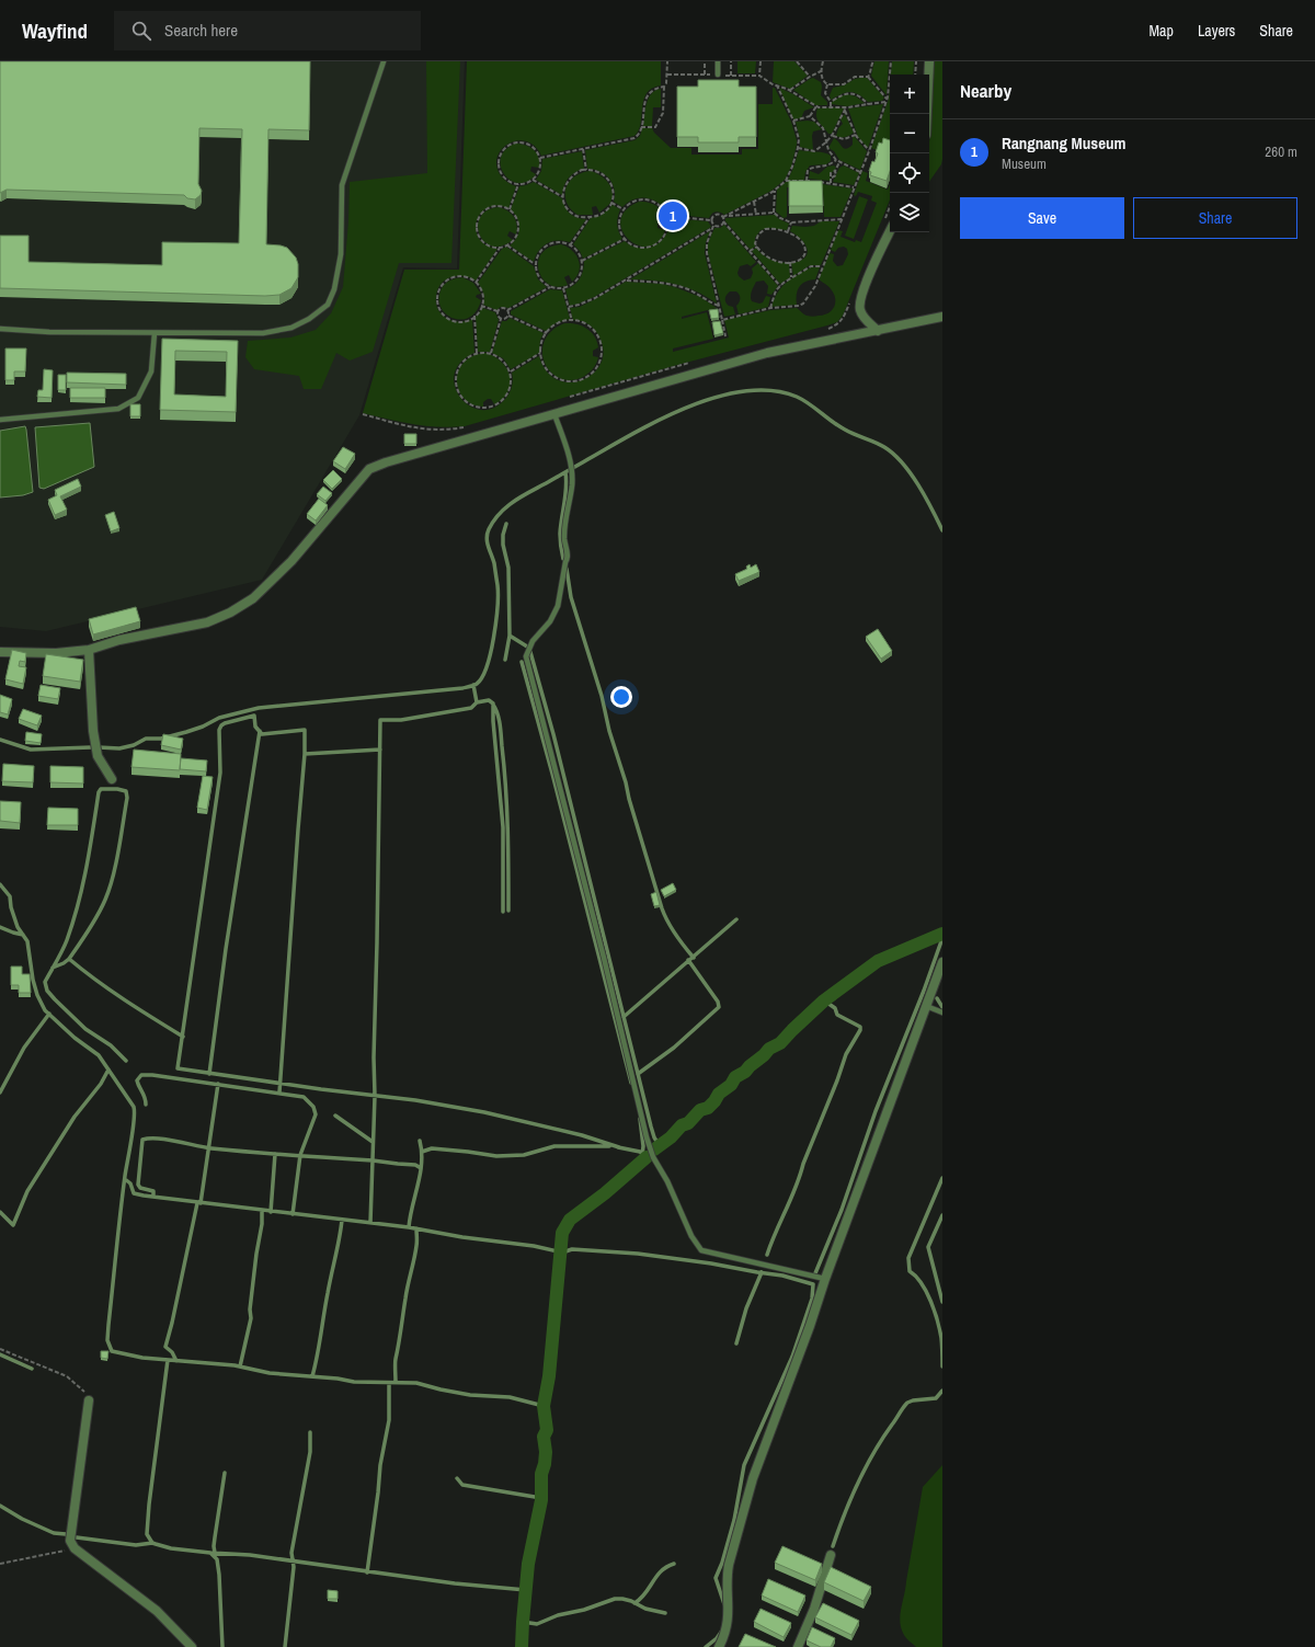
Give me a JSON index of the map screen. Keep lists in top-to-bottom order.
{
  "page": {
    "header": "Wayfind",
    "search": "Search here",
    "nav": ["Map", "Layers", "Share"],
    "heading": "Nearby",
    "map_buttons": ["+", "−"],
    "list": [
      {
        "mark": "1",
        "name": "Rangnang Museum",
        "note": "Museum",
        "value": "260 m"
      }
    ],
    "buttons": ["Save", "Share"],
    "pins": "1"
  }
}
